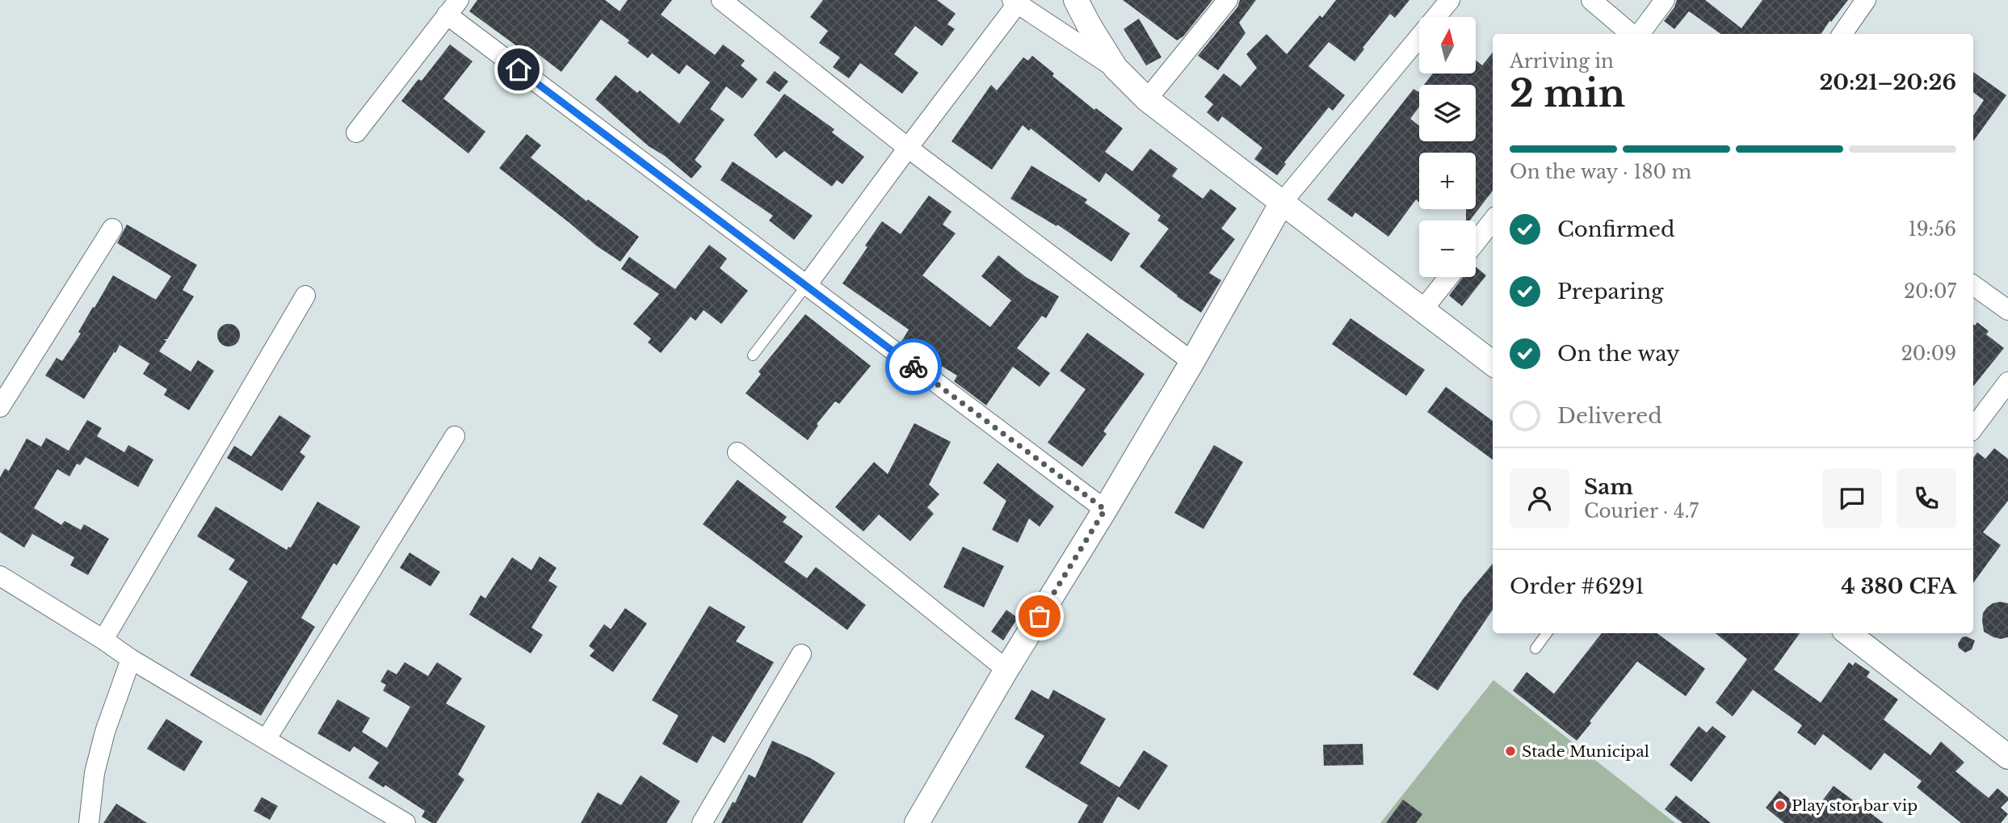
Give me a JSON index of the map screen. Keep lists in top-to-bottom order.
{
  "places": ["Stade Municipal", "Play stor bar vip"],
  "north": "top",
  "page": {
    "map_buttons": ["+", "−"],
    "heading": ["2 min", "Arriving in", "20:21–20:26"],
    "panel": [
      "Sam",
      "Courier · 4.7",
      "Order #6291",
      "4 380 CFA"
    ],
    "bar": "On the way · 180 m",
    "list": [
      ["Confirmed", "19:56"],
      ["Preparing", "20:07"],
      ["On the way", "20:09"],
      "Delivered"
    ]
  }
}
